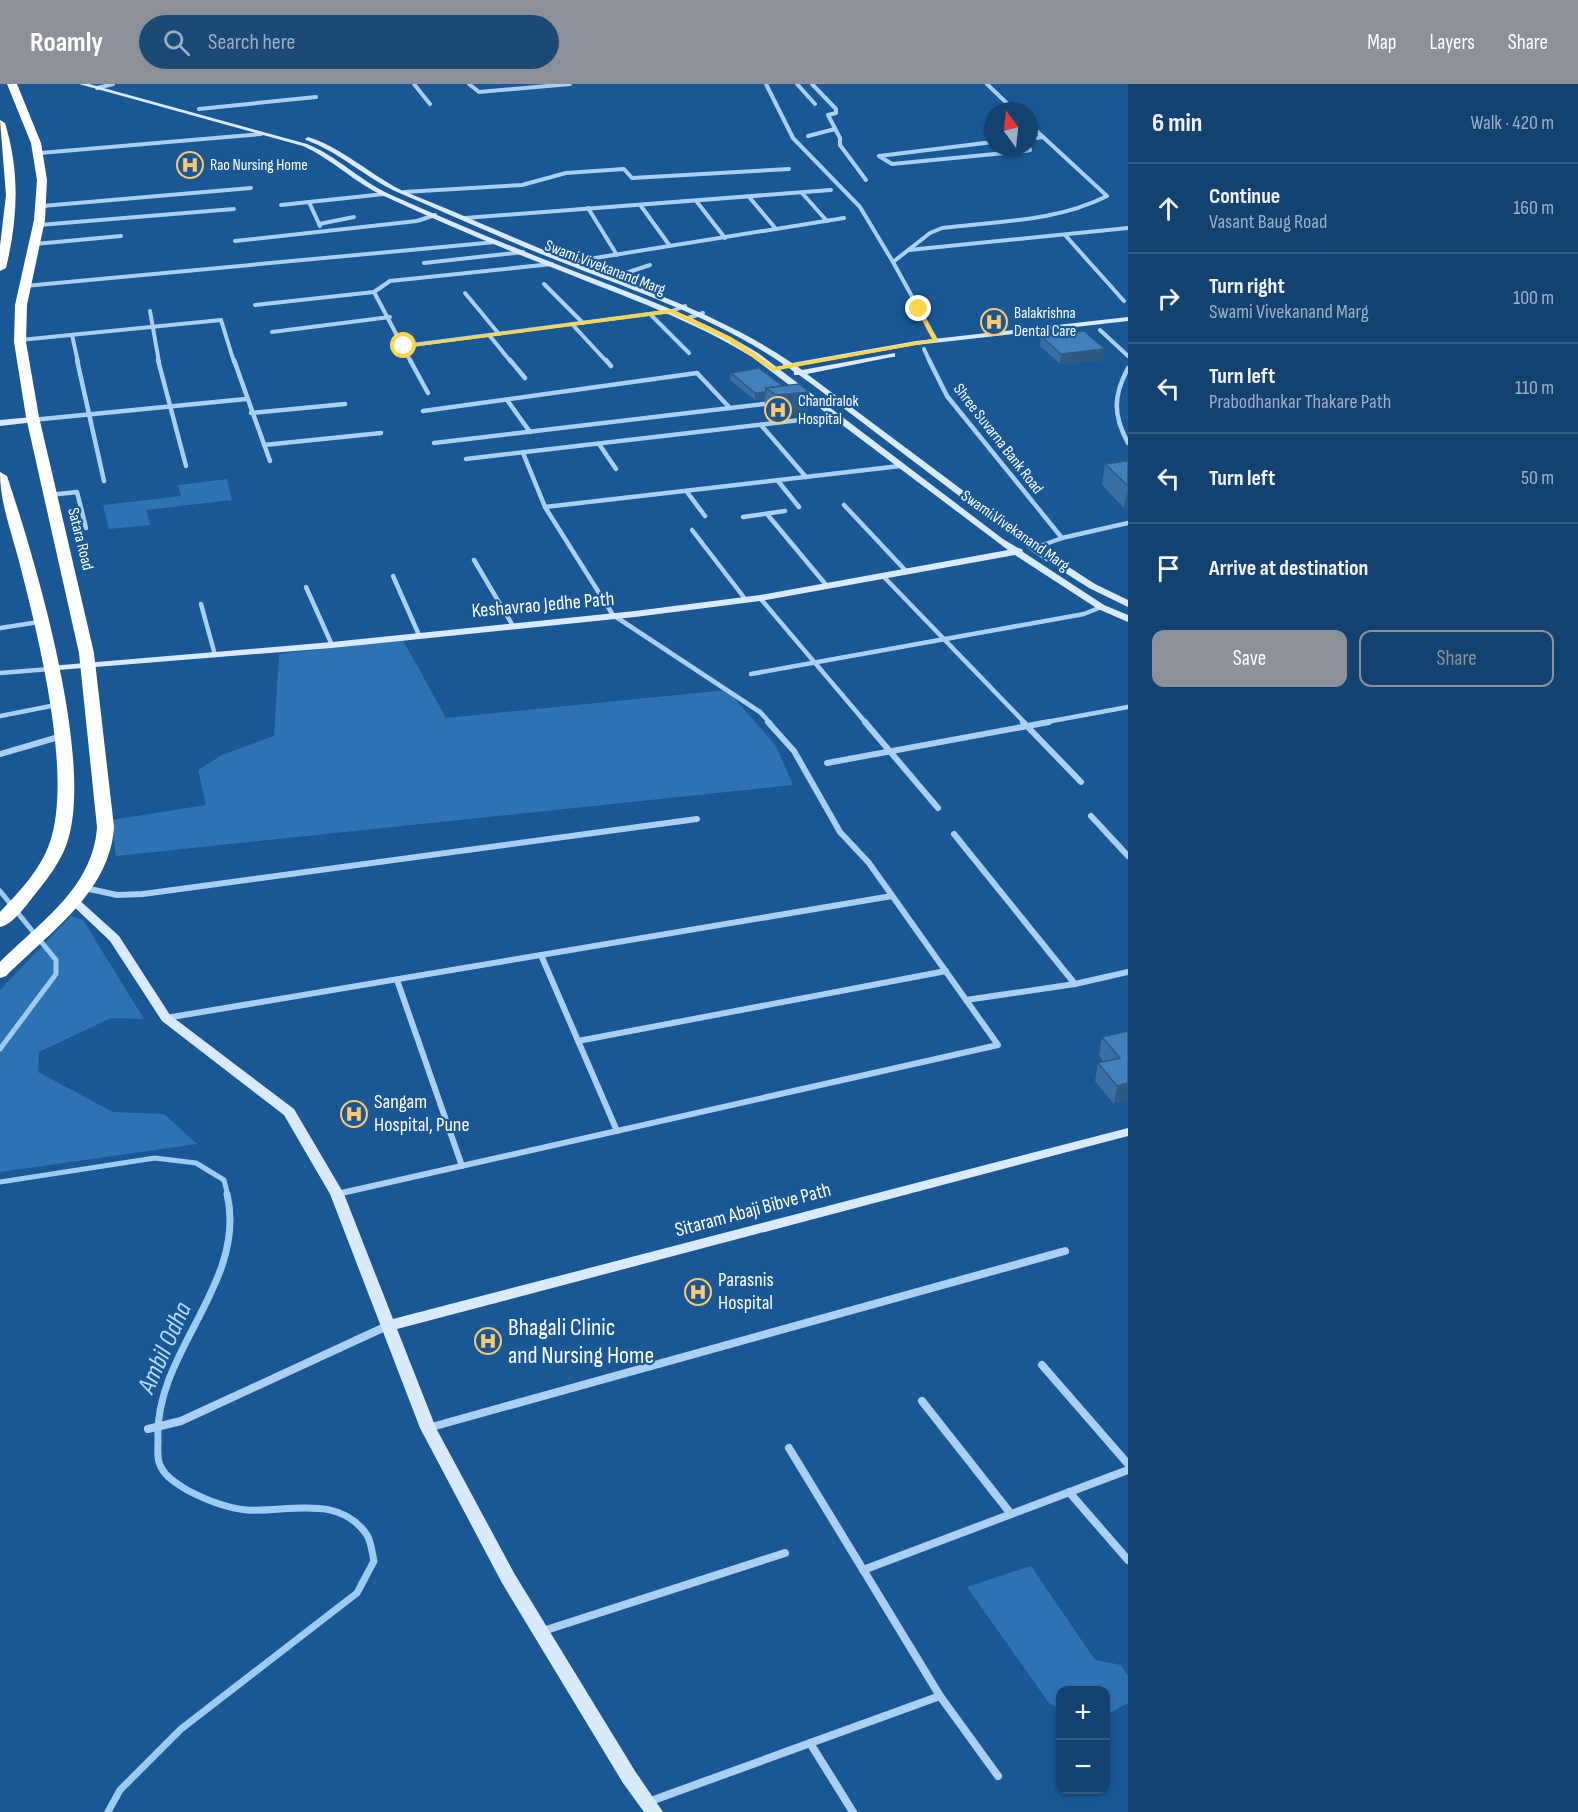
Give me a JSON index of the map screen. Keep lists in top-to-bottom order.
{
  "streets": {
    "highway": ["Satara Road"],
    "main road": ["Swami Vivekanand Marg", "Keshavrao Jedhe Path", "Sitaram Abaji Bibve Path"],
    "street": ["Shree Suvarna Bank Road"]
  },
  "crossings": [
    ["Swami Vivekanand Marg", "Keshavrao Jedhe Path"],
    ["Satara Road", "Keshavrao Jedhe Path"]
  ],
  "water": ["Ambil Odha"],
  "places": {
    "hospital": [
      "Rao Nursing Home",
      "Balakrishna Dental Care",
      "Chandralok Hospital",
      "Sangam Hospital, Pune",
      "Parasnis Hospital",
      "Bhagali Clinic and Nursing Home"
    ]
  },
  "north": "top",
  "page": {
    "header": "Roamly",
    "search": "Search here",
    "nav": ["Map", "Layers", "Share"],
    "heading": ["6 min", "Walk · 420 m"],
    "list": [
      ["Continue", "Vasant Baug Road", "160 m"],
      ["Turn right", "Swami Vivekanand Marg", "100 m"],
      ["Turn left", "Prabodhankar Thakare Path", "110 m"],
      ["Turn left", "50 m"],
      "Arrive at destination"
    ],
    "buttons": ["Save", "Share"],
    "map_buttons": ["+", "−"]
  }
}
